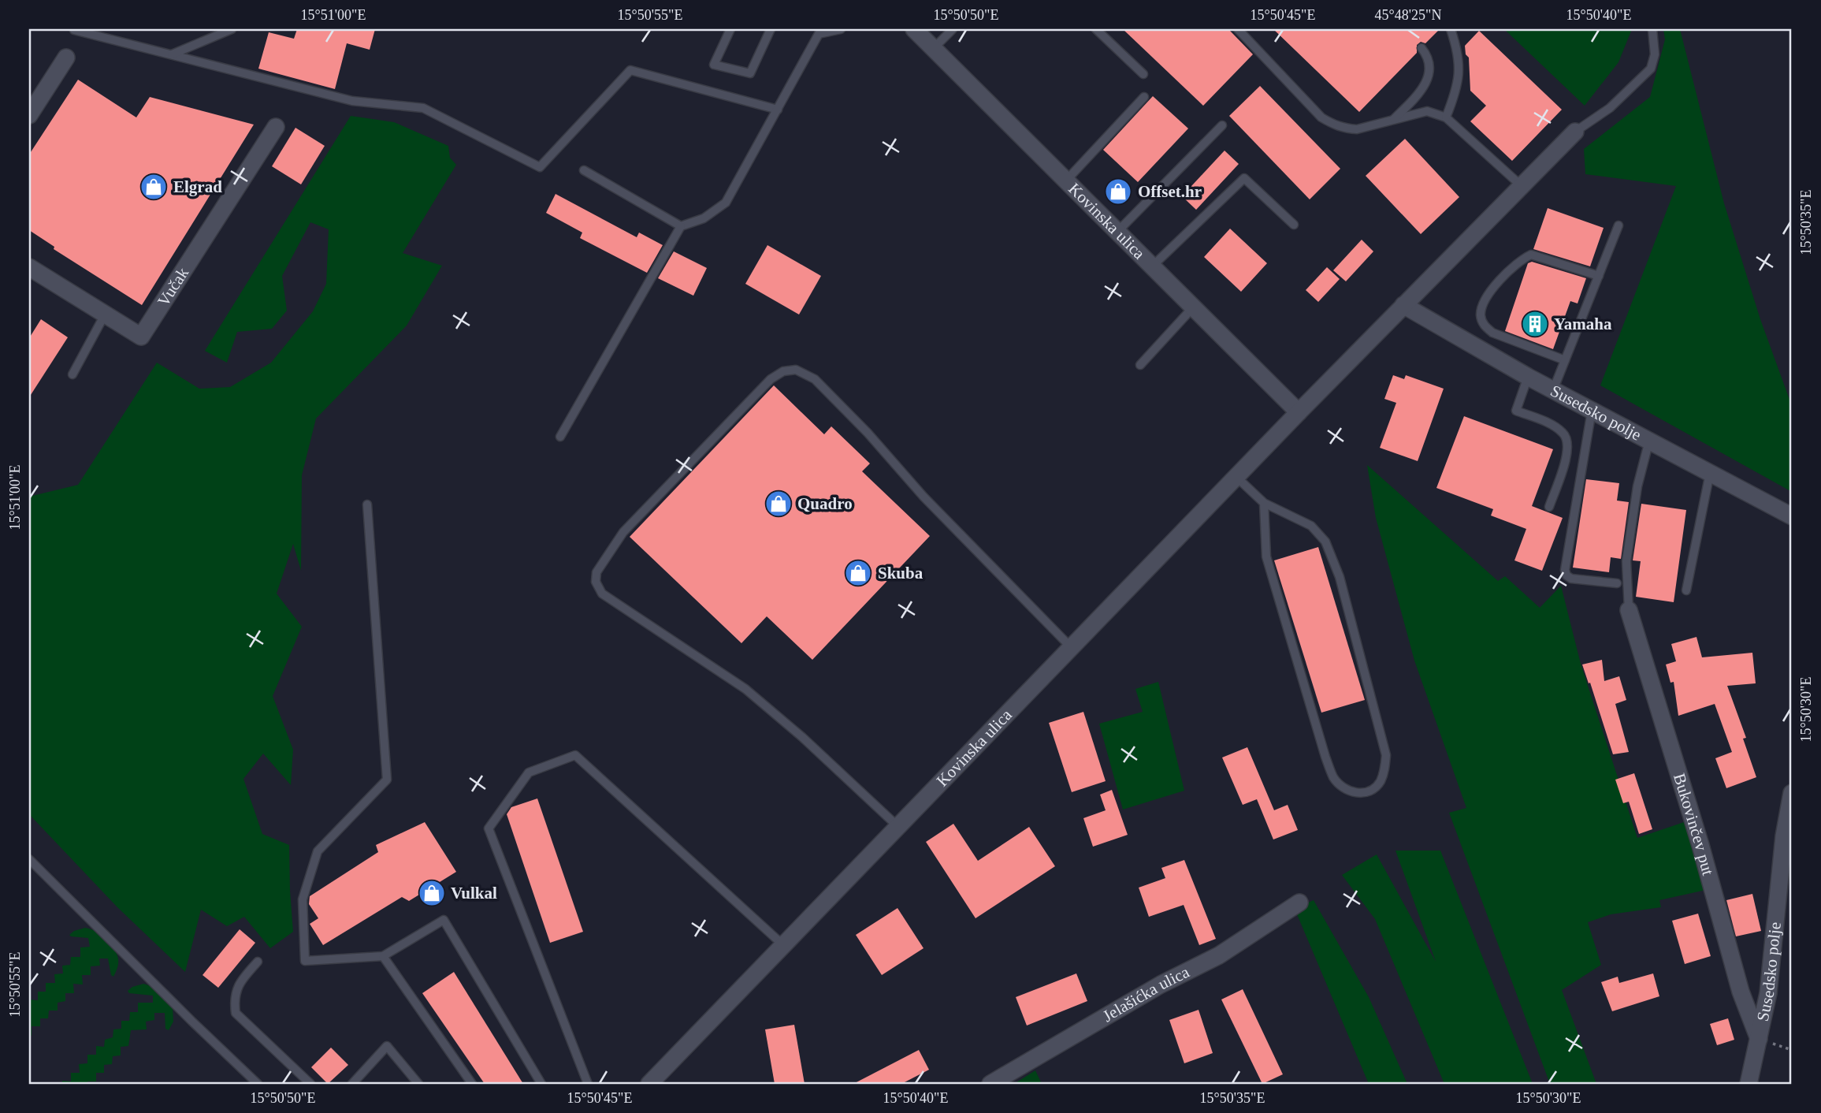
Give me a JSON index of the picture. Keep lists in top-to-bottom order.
{
  "streets": {
    "street": [
      "Kovinska ulica",
      "Vučak",
      "Susedsko polje",
      "Bukovinčev put",
      "Jelašićka ulica"
    ]
  },
  "crossings": [
    ["Kovinska ulica", "Susedsko polje"],
    ["Susedsko polje", "Bukovinčev put"]
  ],
  "places": {
    "shop": [
      "Elgrad",
      "Offset.hr",
      "Quadro",
      "Skuba",
      "Vulkal"
    ],
    "building": ["Yamaha"]
  },
  "coordinates": [
    "15°51'00\"E",
    "15°50'55\"E",
    "15°50'50\"E",
    "15°50'45\"E",
    "45°48'25\"N",
    "15°50'40\"E",
    "15°50'35\"E",
    "15°50'30\"E"
  ]
}
